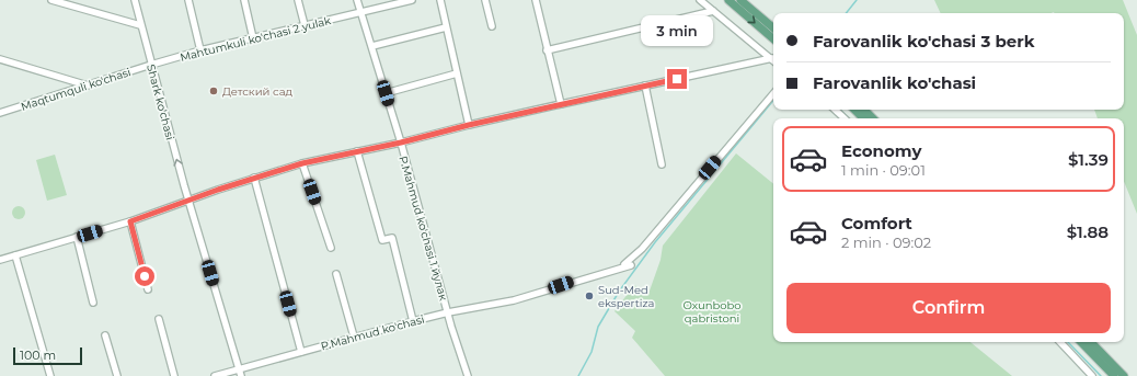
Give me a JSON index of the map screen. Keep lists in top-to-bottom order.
{
  "streets": {
    "street": [
      "Mahtumkuli ko'chasi 2 yulak",
      "Maqtumquli ko'chasi",
      "Shark ko'chasi",
      "P.Mahmud ko'chasi 1 йулак",
      "P.Mahmud ko'chasi"
    ]
  },
  "crossings": [
    ["Mahtumkuli ko'chasi 2 yulak", "Maqtumquli ko'chasi"],
    ["Mahtumkuli ko'chasi 2 yulak", "Shark ko'chasi"],
    ["Mahtumkuli ko'chasi 2 yulak", "P.Mahmud ko'chasi 1 йулак"],
    ["Maqtumquli ko'chasi", "Shark ko'chasi"],
    ["Shark ko'chasi", "P.Mahmud ko'chasi"],
    ["P.Mahmud ko'chasi 1 йулак", "P.Mahmud ko'chasi"]
  ],
  "one_way": ["Shark ko'chasi"],
  "parks": ["Oxunbobo qabristoni"],
  "places": ["Детский сад", "Sud-Med ekspertiza"],
  "scale_bar": "100 m",
  "page": {
    "banner": ["Farovanlik ko'chasi 3 berk", "Farovanlik ko'chasi"],
    "bubble": "3 min",
    "list": [
      {
        "name": "Economy",
        "note": "1 min · 09:01",
        "value": "$1.39"
      },
      {
        "name": "Comfort",
        "note": "2 min · 09:02",
        "value": "$1.88"
      }
    ],
    "buttons": "Confirm",
    "scale": "100 m"
  }
}
